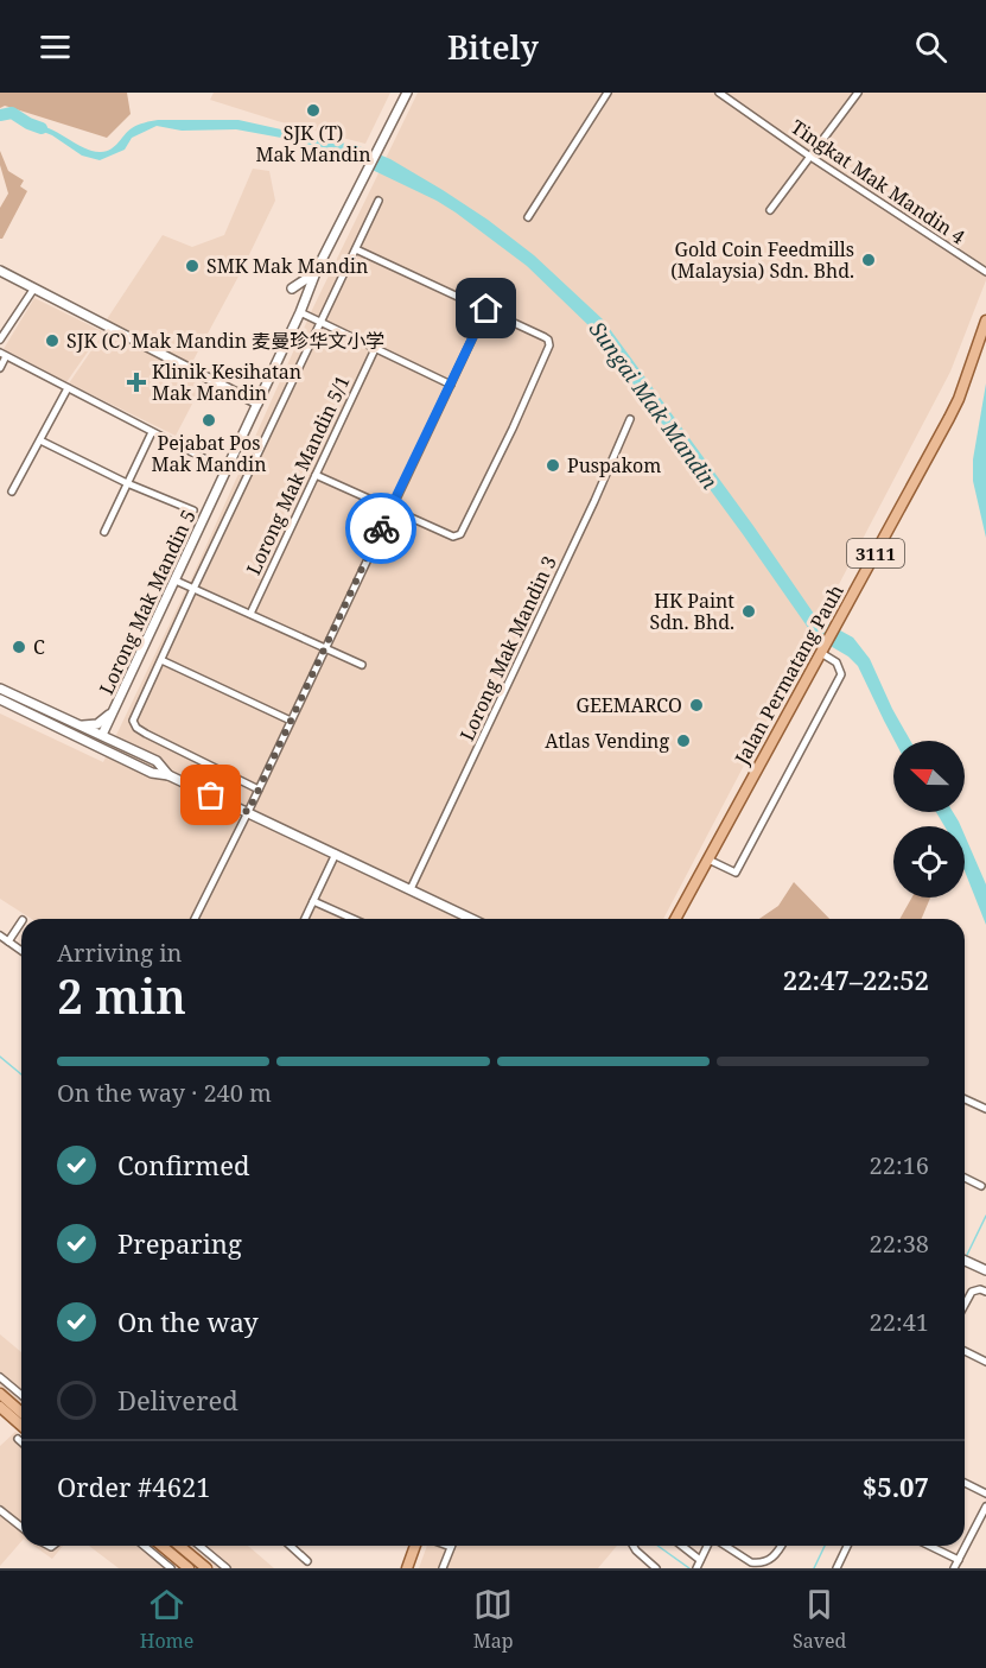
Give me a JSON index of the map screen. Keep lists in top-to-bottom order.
{
  "streets": {
    "main road": ["3111", "Jalan Permatang Pauh"],
    "street": [
      "Tingkat Mak Mandin 4",
      "Lorong Mak Mandin 5/1",
      "Lorong Mak Mandin 5",
      "Lorong Mak Mandin 3"
    ]
  },
  "water": ["Sungai Mak Mandin"],
  "places": {
    "other": [
      "SJK (T) Mak Mandin",
      "Gold Coin Feedmills (Malaysia) Sdn. Bhd.",
      "SMK Mak Mandin",
      "SJK (C) Mak Mandin 麦曼珍华文小学",
      "Pejabat Pos Mak Mandin",
      "Puspakom",
      "HK Paint Sdn. Bhd.",
      "C",
      "GEEMARCO",
      "Atlas Vending"
    ],
    "health": ["Klinik Kesihatan Mak Mandin"]
  },
  "north": "left",
  "page": {
    "header": "Bitely",
    "heading": ["2 min", "Arriving in", "22:47–22:52"],
    "panel": ["Order #4621", "$5.07"],
    "bar": "On the way · 240 m",
    "list": [
      ["Confirmed", "22:16"],
      ["Preparing", "22:38"],
      ["On the way", "22:41"],
      "Delivered"
    ],
    "tabs": ["Home", "Map", "Saved"]
  }
}
